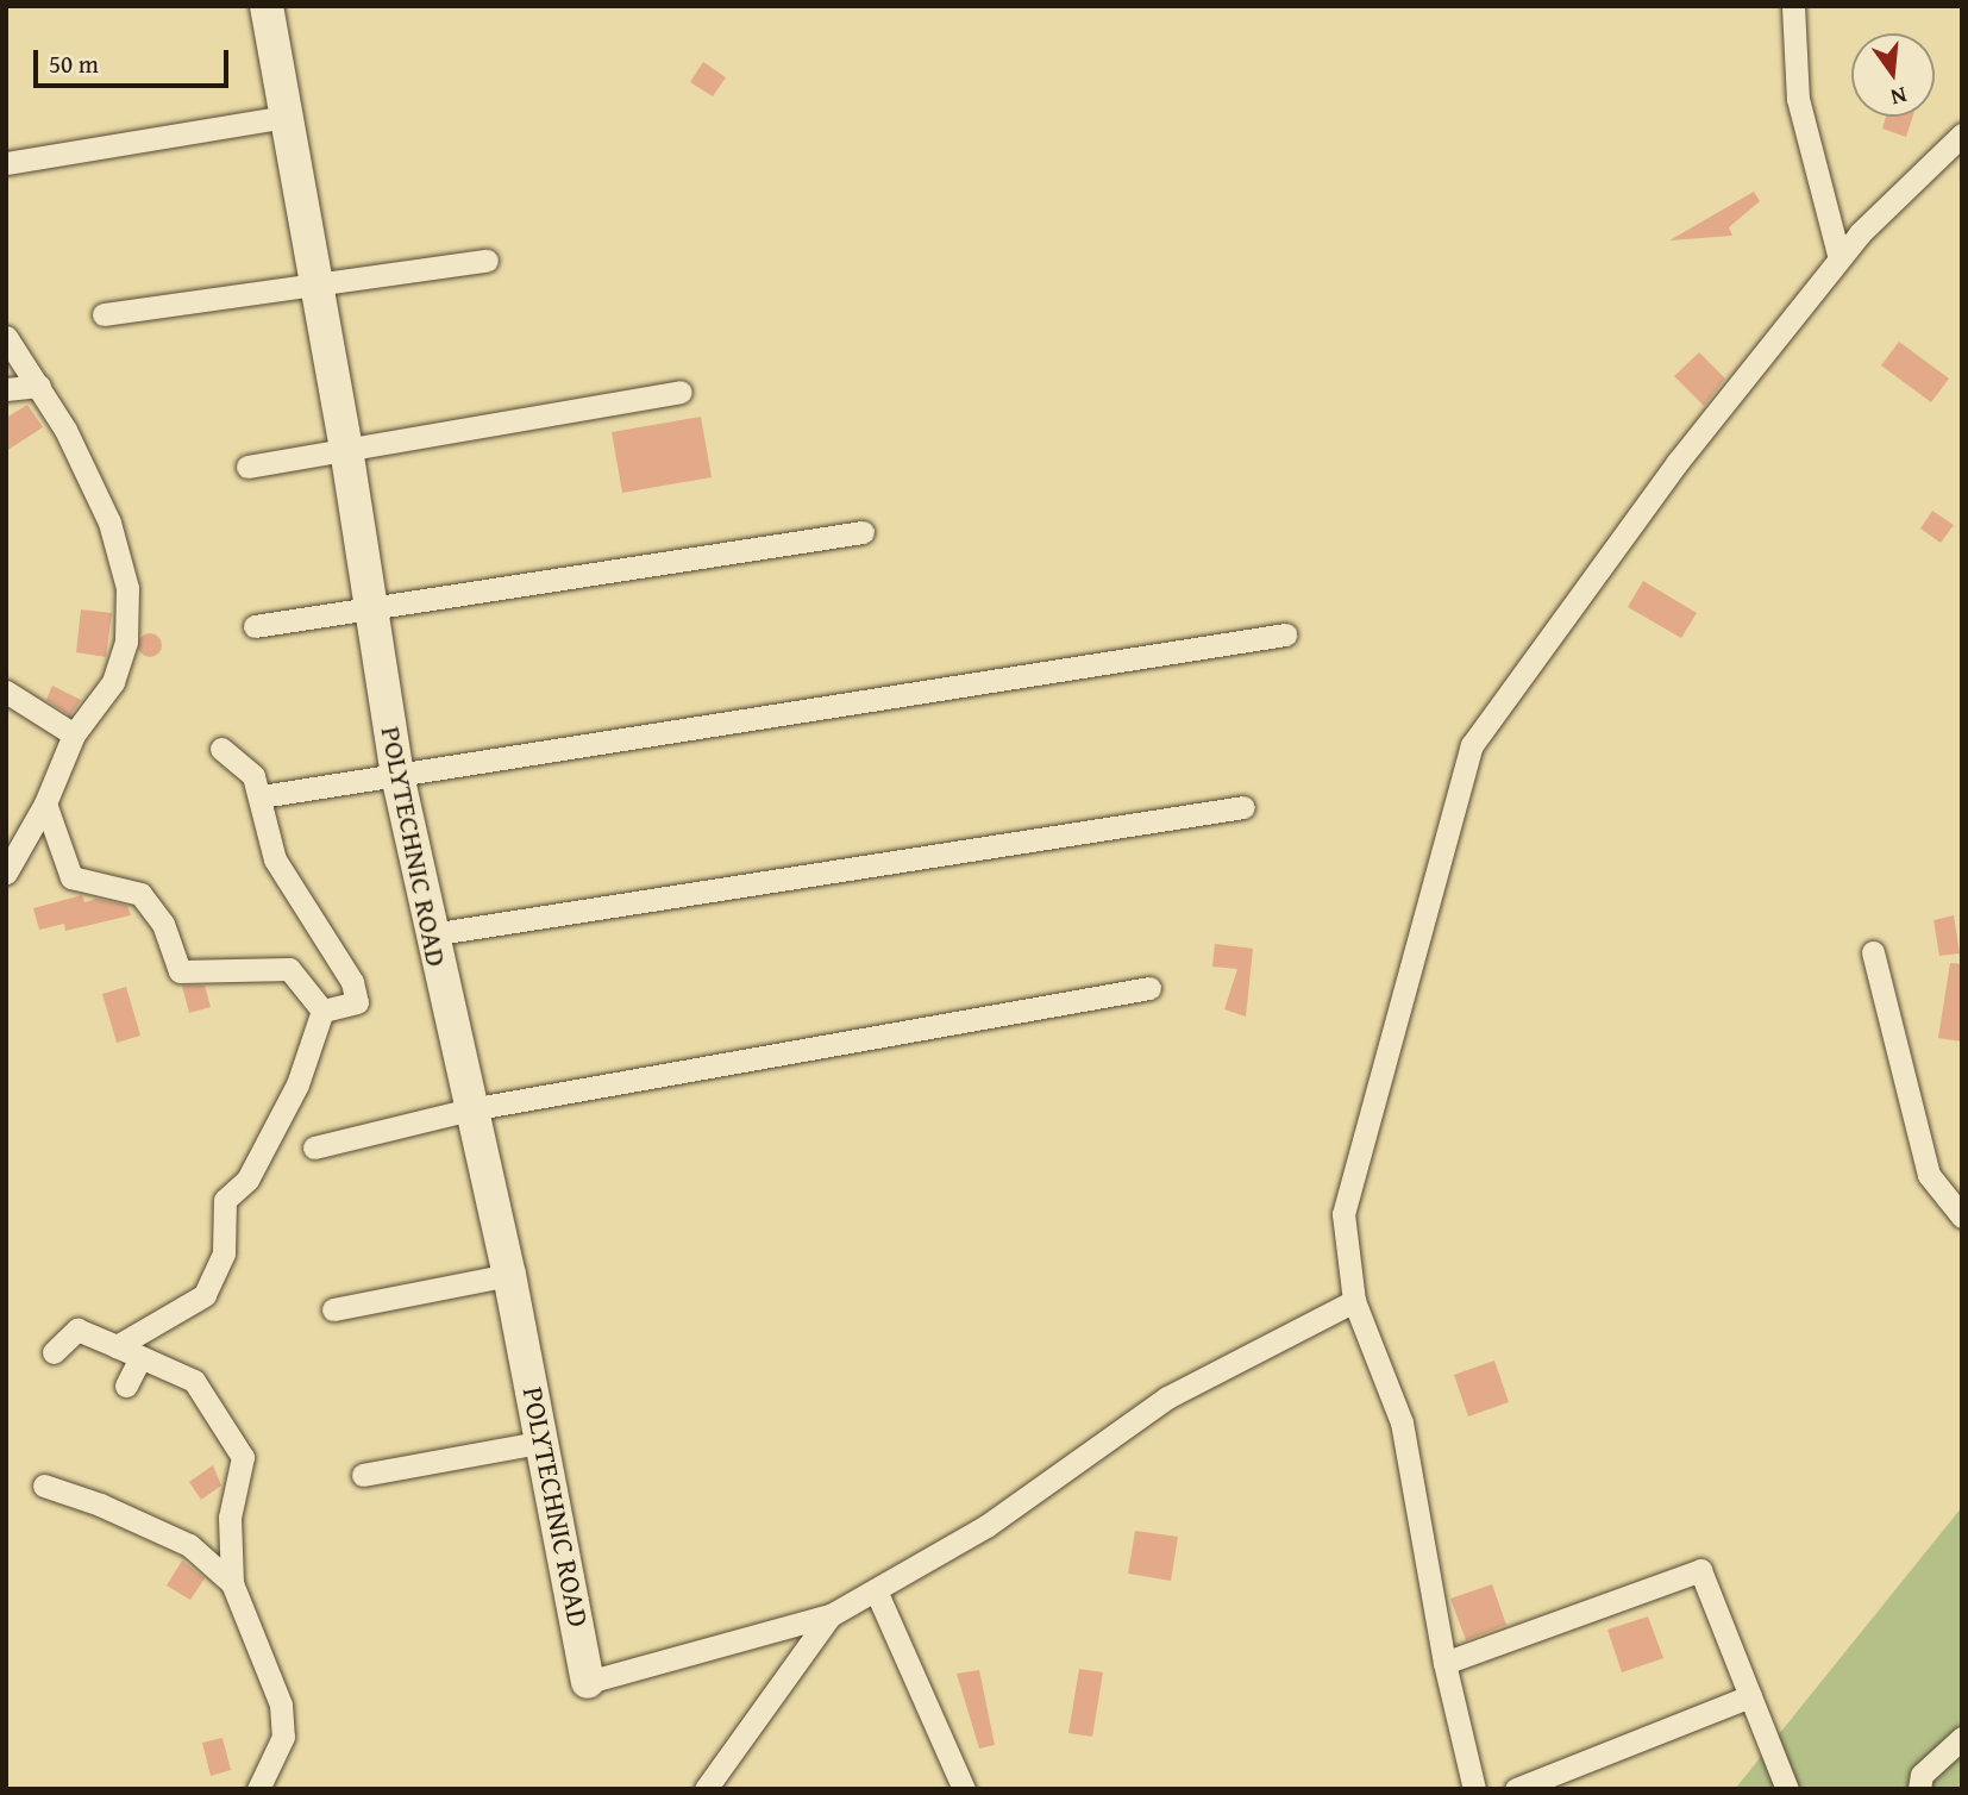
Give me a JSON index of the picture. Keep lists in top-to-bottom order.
{
  "streets": {
    "street": ["POLYTECHNIC ROAD"]
  },
  "scale_bar": "50 m",
  "north": "bottom"
}
